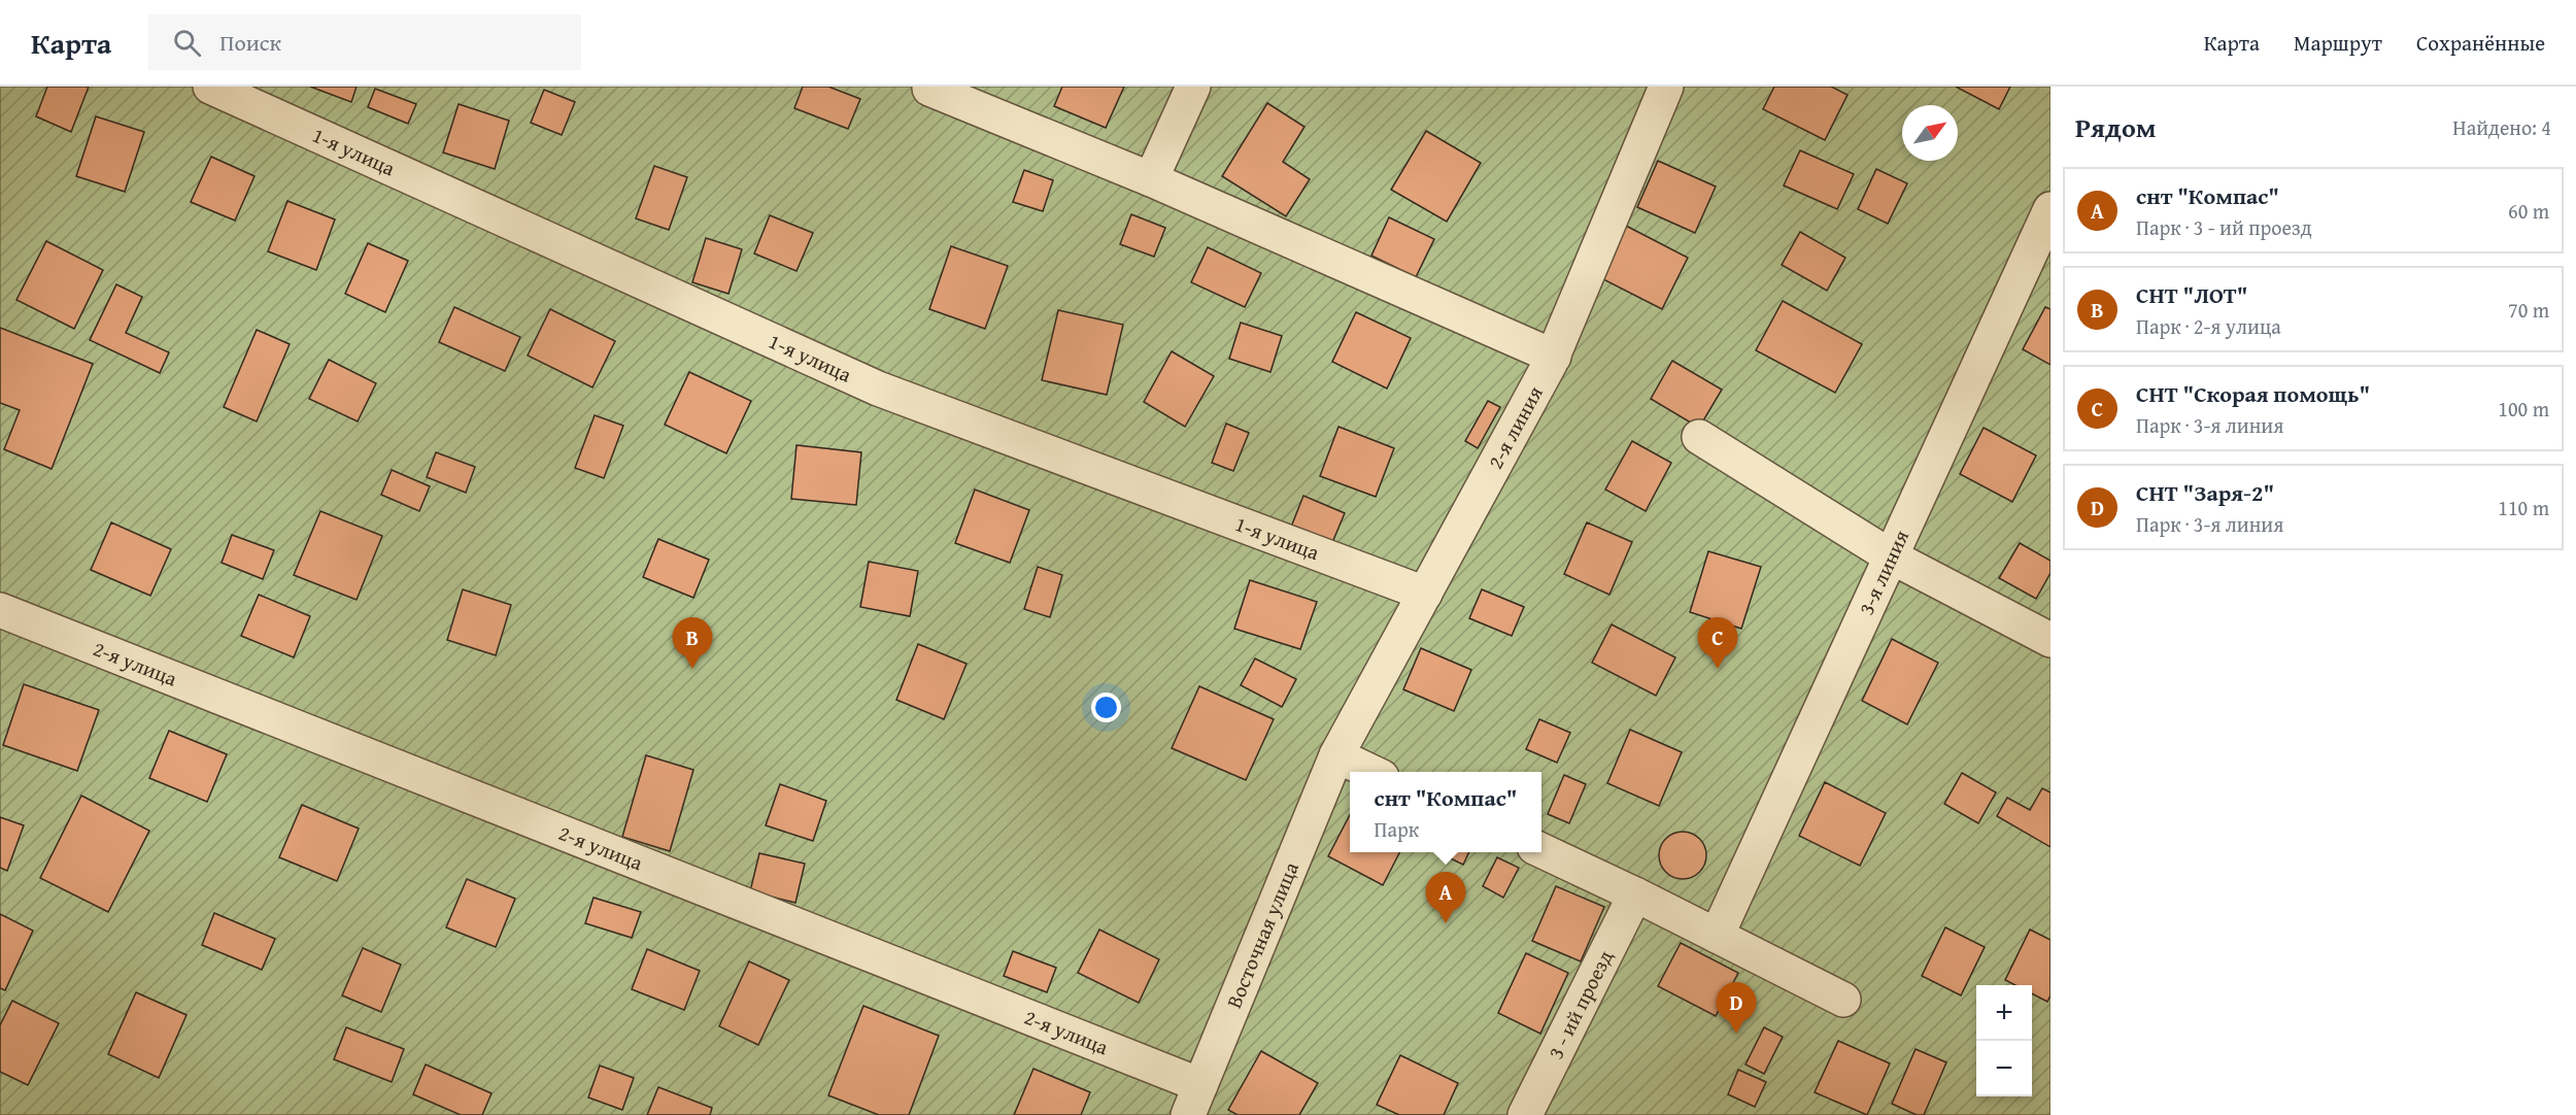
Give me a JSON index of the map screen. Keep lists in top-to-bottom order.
{
  "streets": {
    "street": [
      "1-я улица",
      "2-я линия",
      "3-я линия",
      "2-я улица",
      "Восточная улица",
      "3 - ий проезд"
    ]
  },
  "crossings": [
    ["1-я улица", "2-я линия"],
    ["2-я линия", "Восточная улица"],
    ["2-я улица", "Восточная улица"]
  ],
  "north": "top right",
  "page": {
    "header": "Карта",
    "search": "Поиск",
    "nav": ["Карта", "Маршрут", "Сохранённые"],
    "heading": ["Рядом", "Найдено: 4"],
    "list": [
      {
        "mark": "A",
        "name": "снт \"Компас\"",
        "note": "Парк · 3 - ий проезд",
        "value": "60 m"
      },
      {
        "mark": "B",
        "name": "СНТ \"ЛОТ\"",
        "note": "Парк · 2-я улица",
        "value": "70 m"
      },
      {
        "mark": "C",
        "name": "СНТ \"Скорая помощь\"",
        "note": "Парк · 3-я линия",
        "value": "100 m"
      },
      {
        "mark": "D",
        "name": "СНТ \"Заря-2\"",
        "note": "Парк · 3-я линия",
        "value": "110 m"
      }
    ],
    "pins": [
      "B",
      "C",
      "A",
      "D"
    ],
    "popup": ["снт \"Компас\"", "Парк"],
    "map_buttons": ["+", "−"]
  }
}
